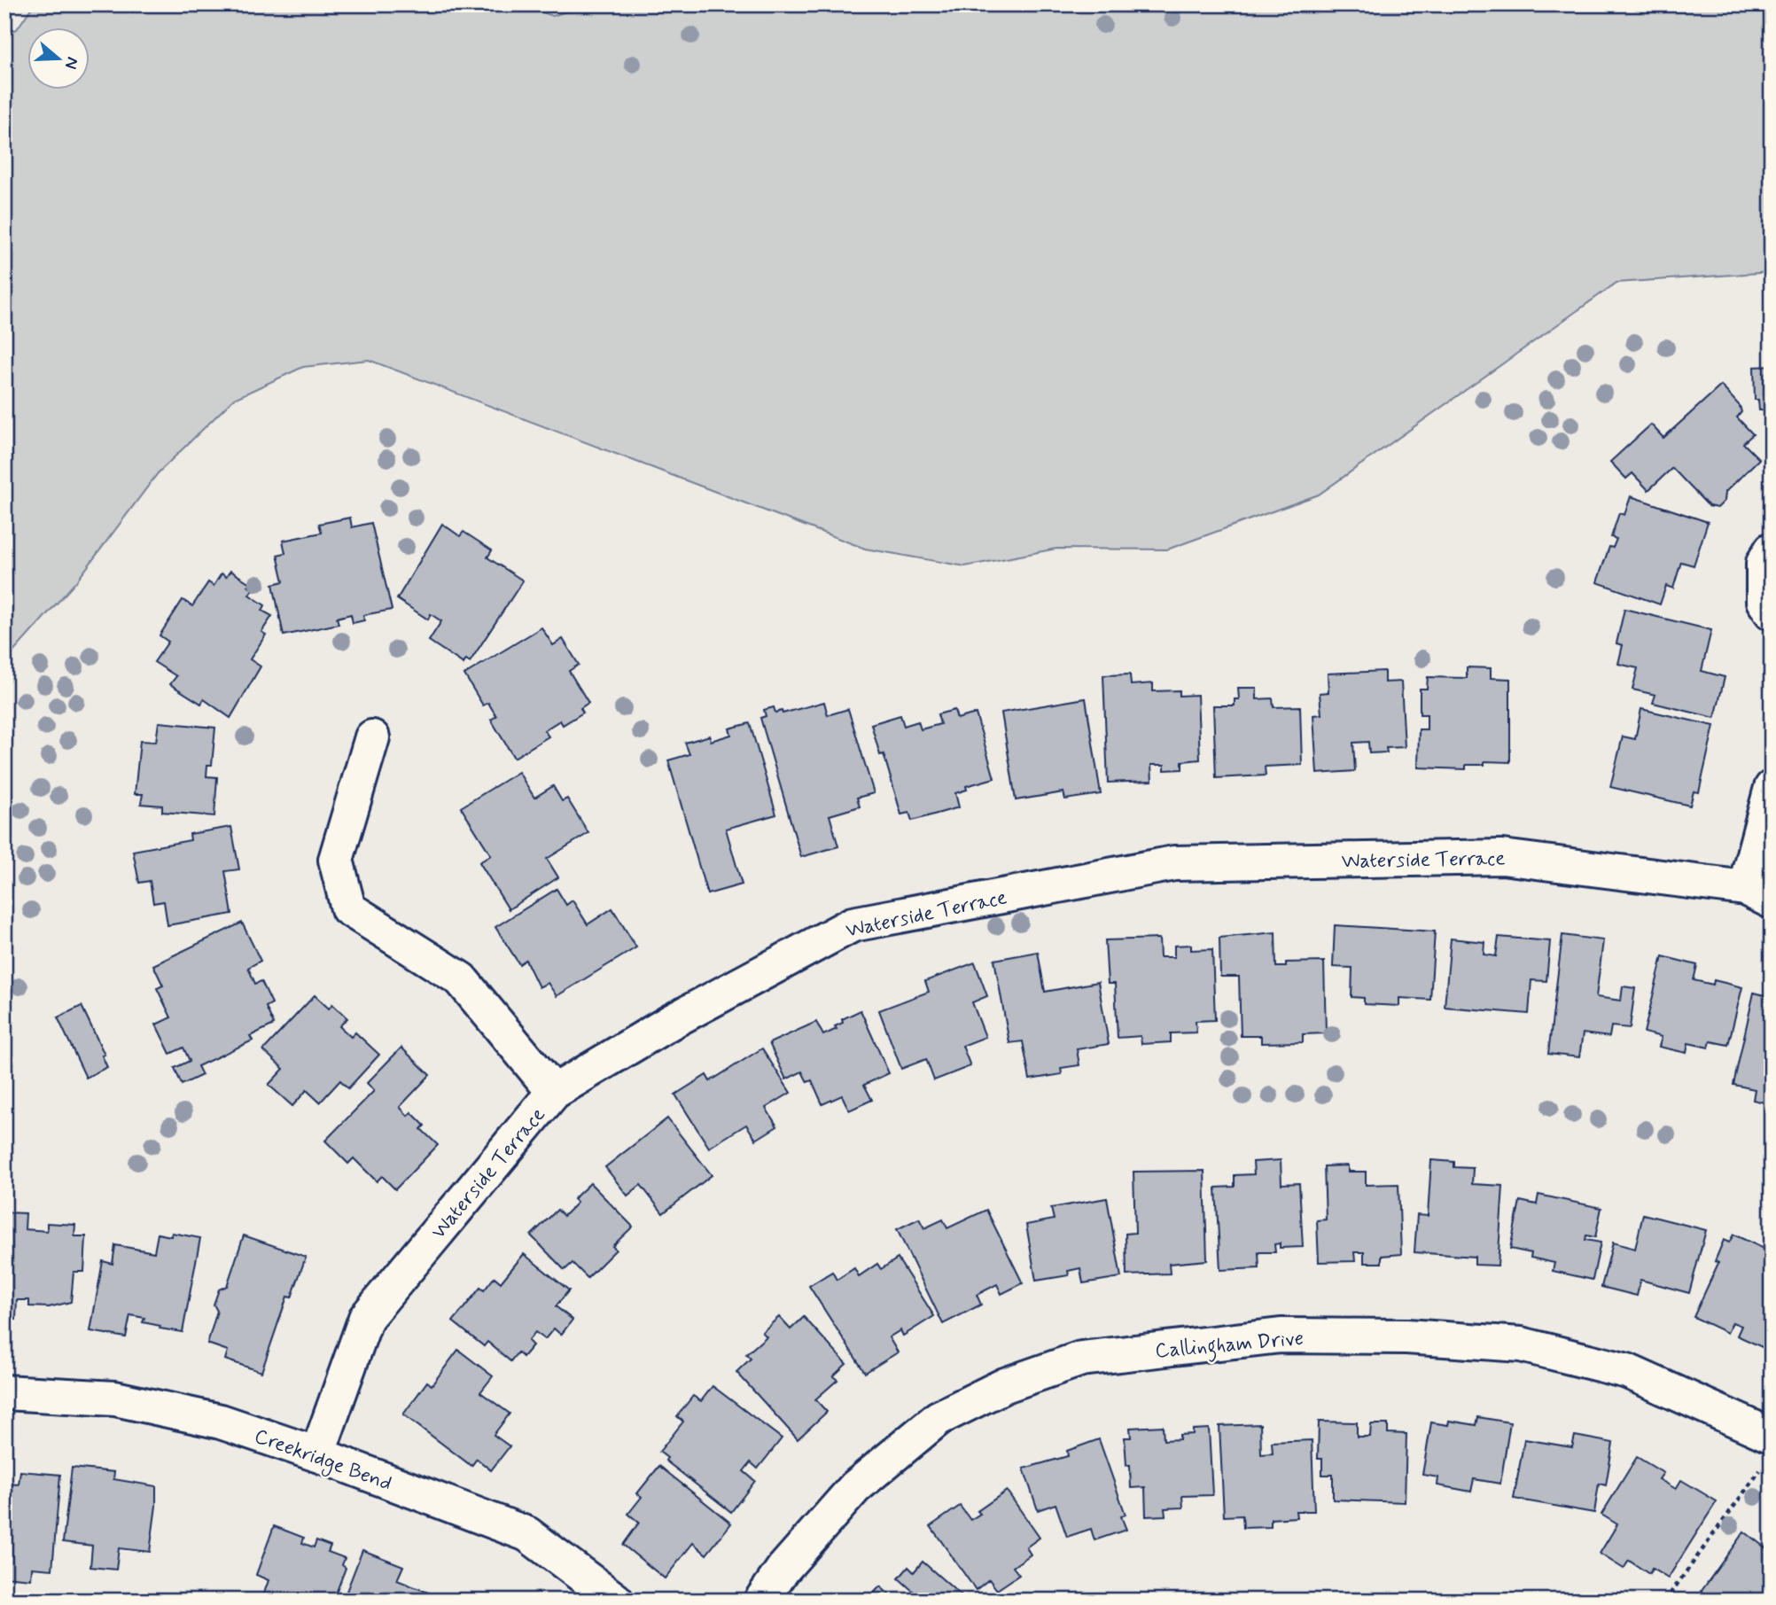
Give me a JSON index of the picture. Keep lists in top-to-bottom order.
{
  "streets": {
    "street": ["Waterside Terrace", "Callingham Drive", "Creekridge Bend"]
  },
  "crossings": [
    ["Waterside Terrace", "Creekridge Bend"]
  ],
  "north": "right"
}
